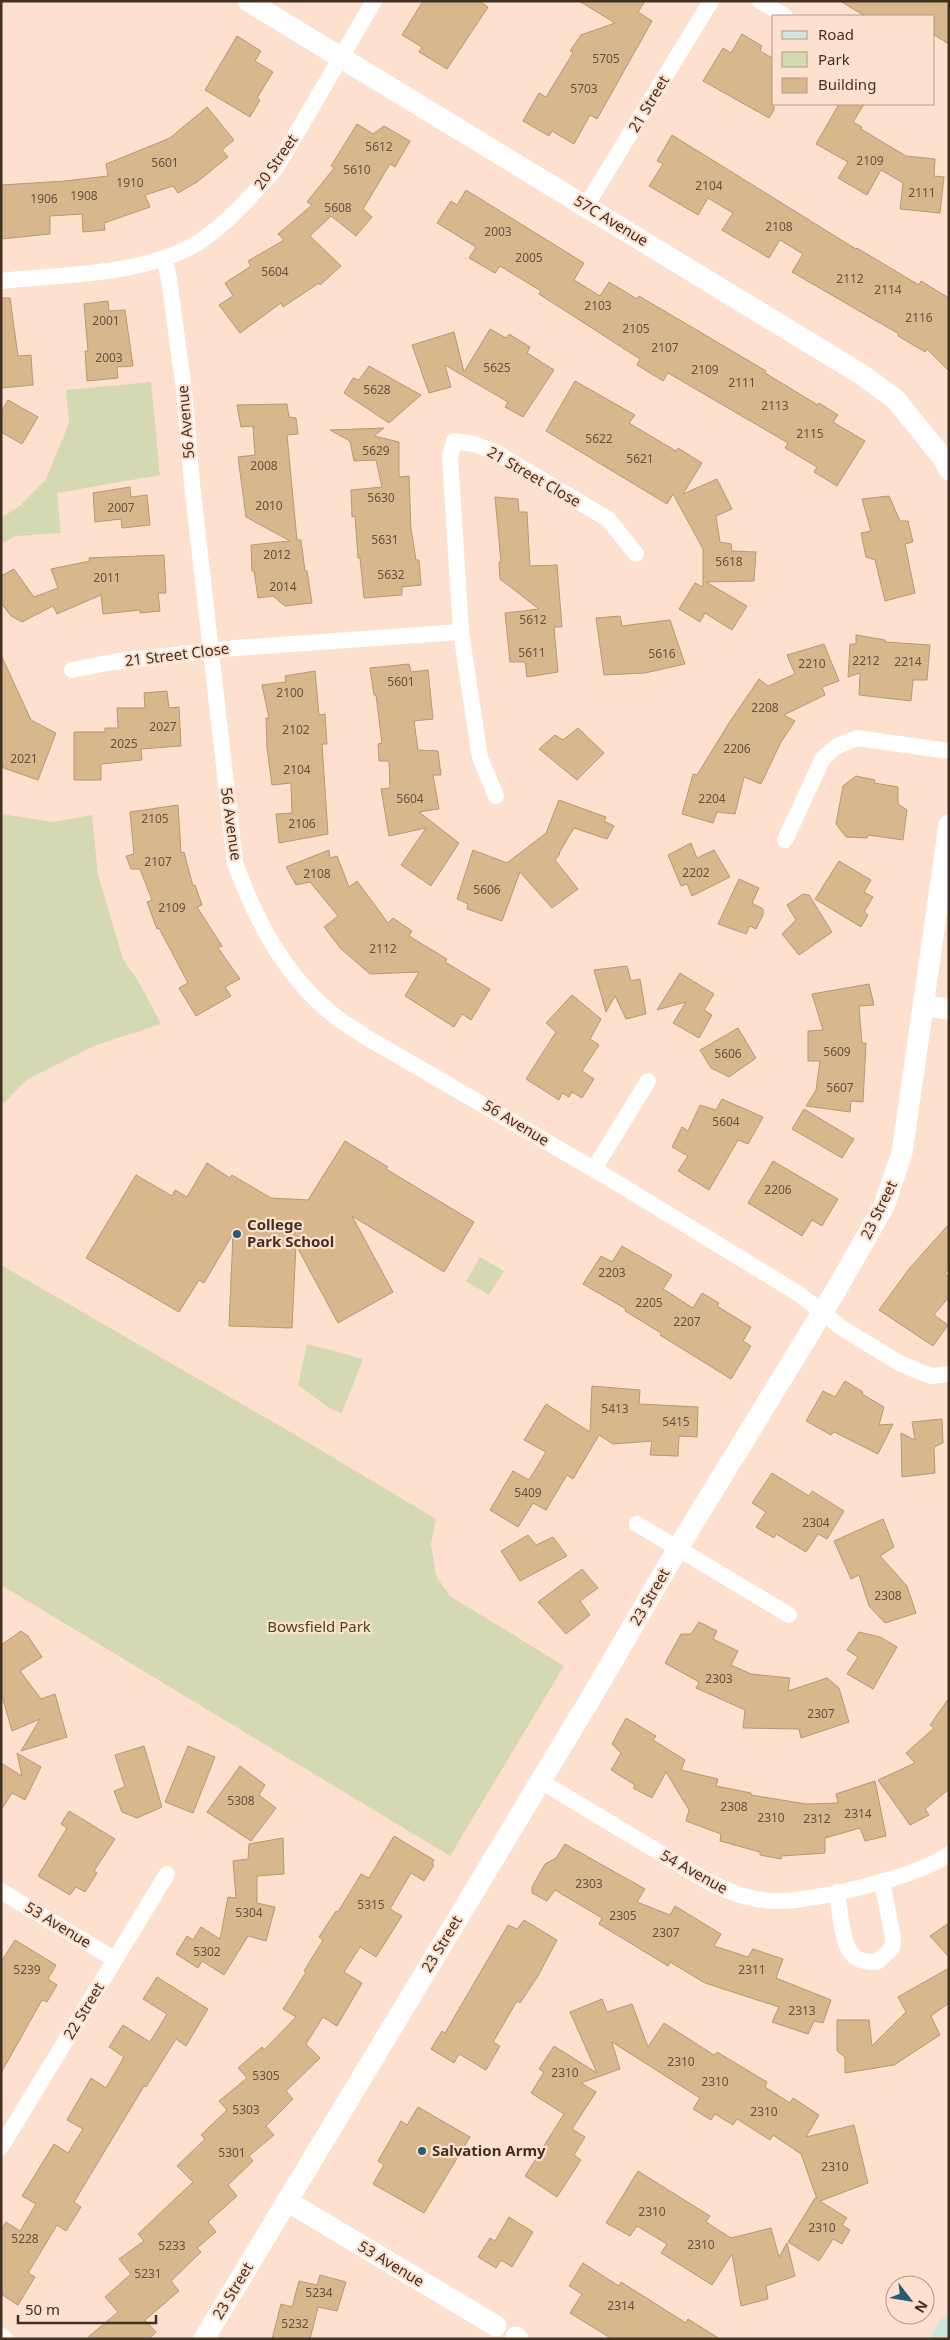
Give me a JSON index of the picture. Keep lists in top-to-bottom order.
{
  "streets": {
    "street": [
      "21 Street",
      "20 Street",
      "57C Avenue",
      "56 Avenue",
      "21 Street Close",
      "23 Street",
      "54 Avenue",
      "53 Avenue",
      "22 Street"
    ]
  },
  "crossings": [
    ["21 Street", "57C Avenue"],
    ["20 Street", "57C Avenue"],
    ["20 Street", "56 Avenue"],
    ["56 Avenue", "21 Street Close"],
    ["56 Avenue", "23 Street"],
    ["23 Street", "54 Avenue"],
    ["23 Street", "53 Avenue"],
    ["53 Avenue", "22 Street"]
  ],
  "parks": ["Bowsfield Park"],
  "places": ["College Park School", "Salvation Army"],
  "house_numbers": [
    "5705",
    "5703",
    "5612",
    "2109",
    "5601",
    "5610",
    "1910",
    "2104",
    "2111",
    "1908",
    "1906",
    "5608",
    "2108",
    "2003",
    "2005",
    "5604",
    "2112",
    "2114",
    "2103",
    "2116",
    "2001",
    "2105",
    "2107",
    "2003",
    "5625",
    "2109",
    "2111",
    "5628",
    "2113",
    "2115",
    "5622",
    "5629",
    "5621",
    "2008",
    "5630",
    "2010",
    "2007",
    "5631",
    "2012",
    "5618",
    "5632",
    "2011",
    "2014",
    "5612",
    "5611",
    "5616",
    "2212",
    "2214",
    "2210",
    "5601",
    "2100",
    "2208",
    "2027",
    "2102",
    "2025",
    "2206",
    "2021",
    "2104",
    "5604",
    "2204",
    "2105",
    "2106",
    "2107",
    "2202",
    "2108",
    "5606",
    "2109",
    "2112",
    "5609",
    "5606",
    "5607",
    "5604",
    "2206",
    "2203",
    "2205",
    "2207",
    "5413",
    "5415",
    "5409",
    "2304",
    "2308",
    "2303",
    "2307",
    "5308",
    "2308",
    "2314",
    "2310",
    "2312",
    "2303",
    "5315",
    "5304",
    "2305",
    "2307",
    "5302",
    "5239",
    "2311",
    "2313",
    "2310",
    "2310",
    "5305",
    "2310",
    "5303",
    "2310",
    "5301",
    "2310",
    "2310",
    "2310",
    "5228",
    "2310",
    "5233",
    "5231",
    "5234",
    "2314",
    "5232"
  ],
  "legend": ["Road", "Park", "Building"],
  "scale_bar": "50 m",
  "north": "bottom right"
}
